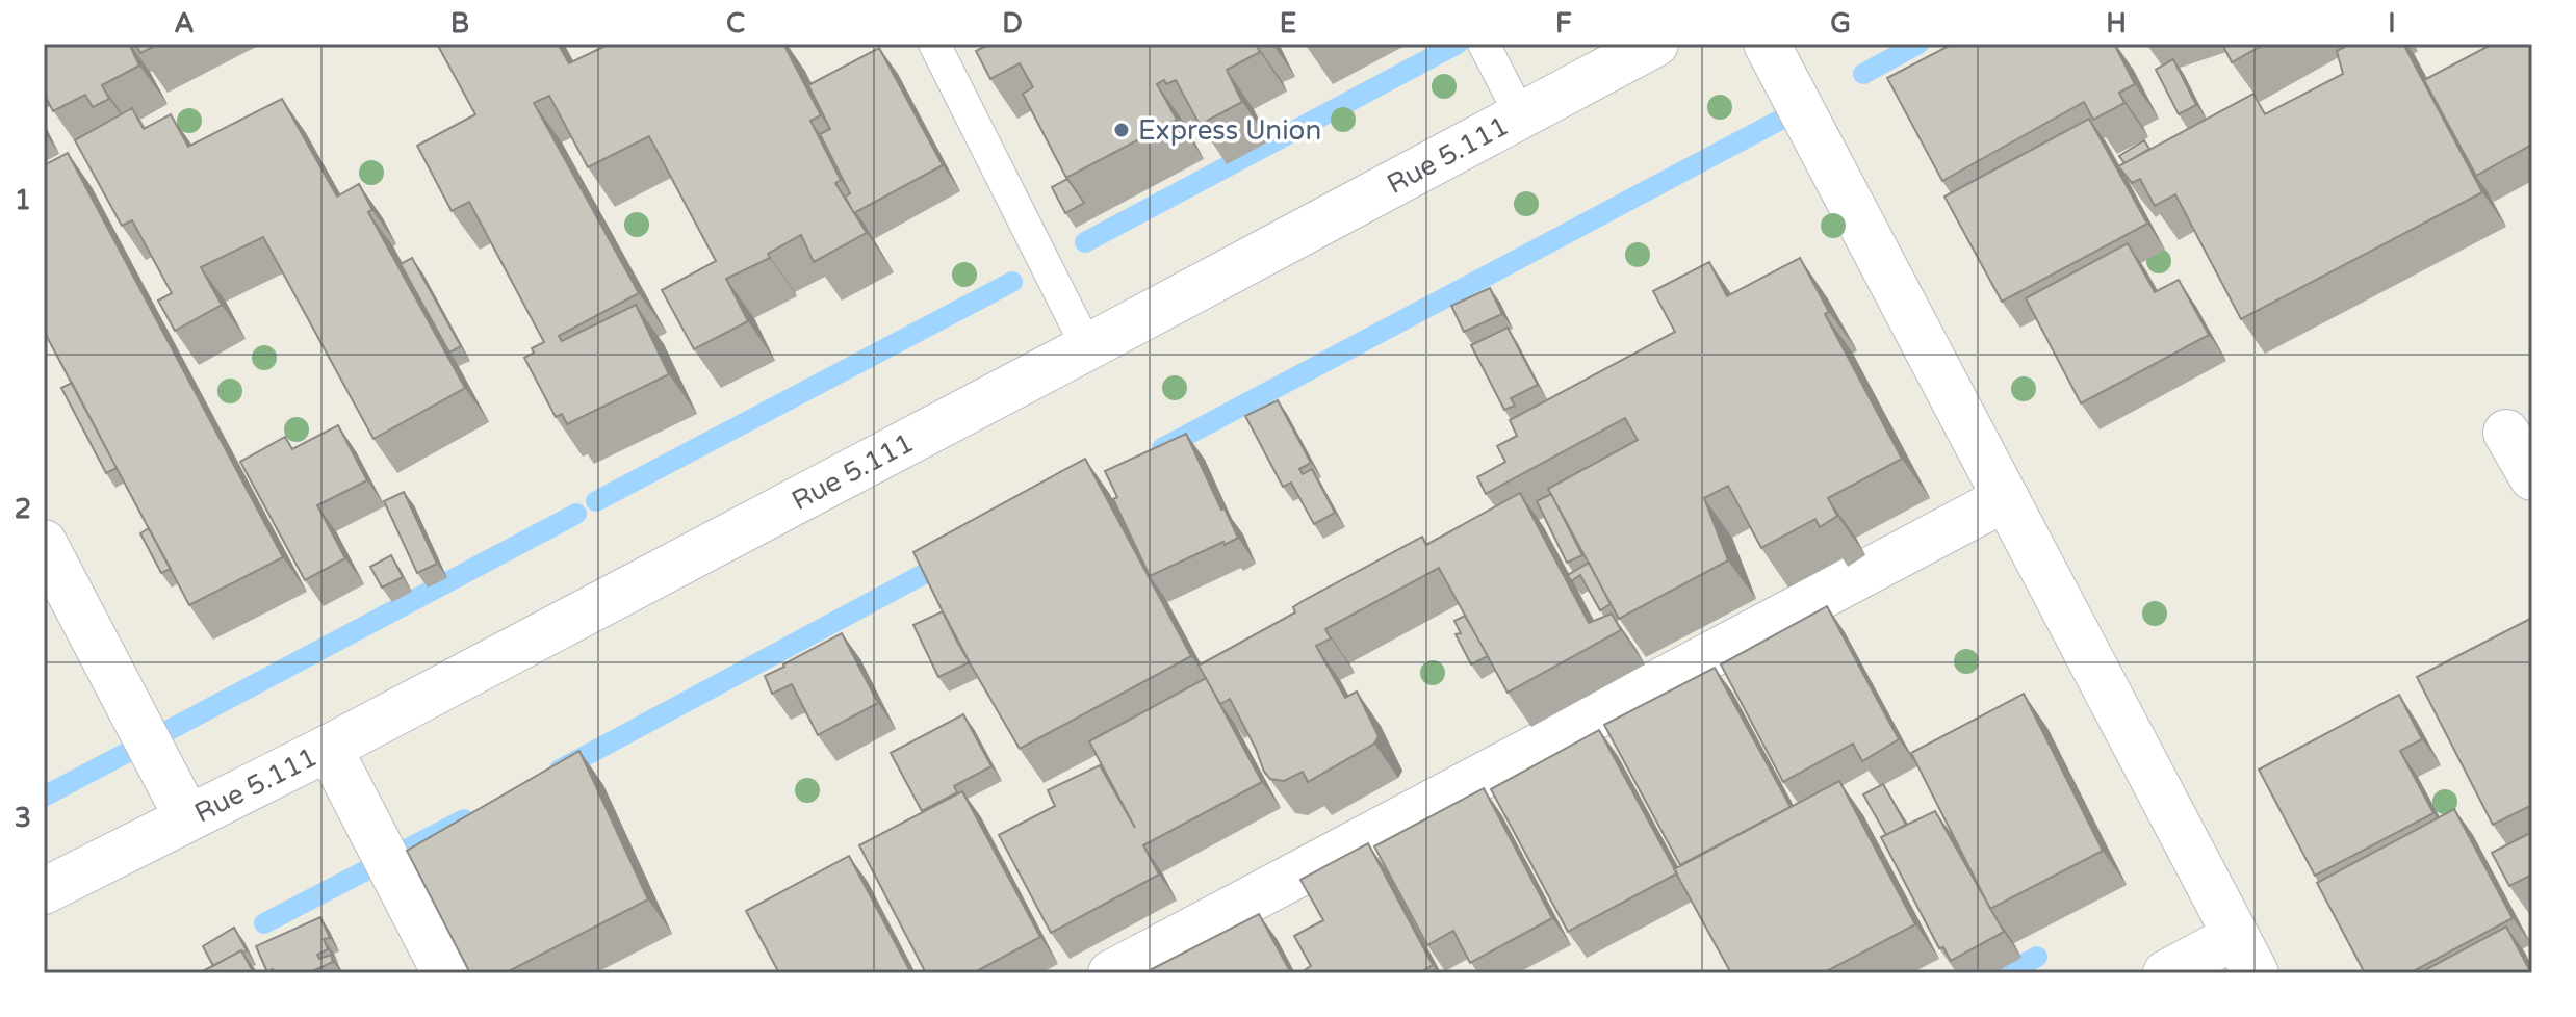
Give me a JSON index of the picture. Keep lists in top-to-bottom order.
{
  "streets": {
    "street": ["Rue 5.111"]
  },
  "places": ["Express Union"],
  "grid": {
    "columns": [
      "A",
      "B",
      "C",
      "D",
      "E",
      "F",
      "G",
      "H",
      "I"
    ],
    "rows": ["1", "2", "3"]
  }
}
